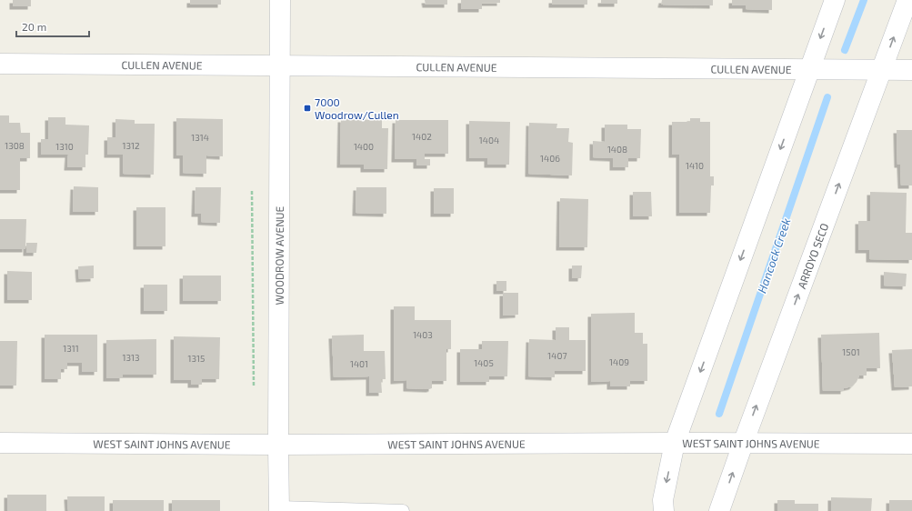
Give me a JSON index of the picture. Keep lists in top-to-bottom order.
{
  "streets": {
    "street": [
      "CULLEN AVENUE",
      "WOODROW AVENUE",
      "ARROYO SECO",
      "WEST SAINT JOHNS AVENUE"
    ]
  },
  "crossings": [
    ["CULLEN AVENUE", "WOODROW AVENUE"],
    ["CULLEN AVENUE", "ARROYO SECO"],
    ["WOODROW AVENUE", "WEST SAINT JOHNS AVENUE"],
    ["ARROYO SECO", "WEST SAINT JOHNS AVENUE"]
  ],
  "water": ["Hancock Creek"],
  "places": {
    "transit": ["7000 Woodrow/Cullen"]
  },
  "house_numbers": [
    "1402",
    "1314",
    "1404",
    "1308",
    "1312",
    "1310",
    "1400",
    "1408",
    "1406",
    "1410",
    "1403",
    "1311",
    "1501",
    "1407",
    "1313",
    "1315",
    "1409",
    "1405",
    "1401"
  ],
  "scale_bar": "20 m"
}
